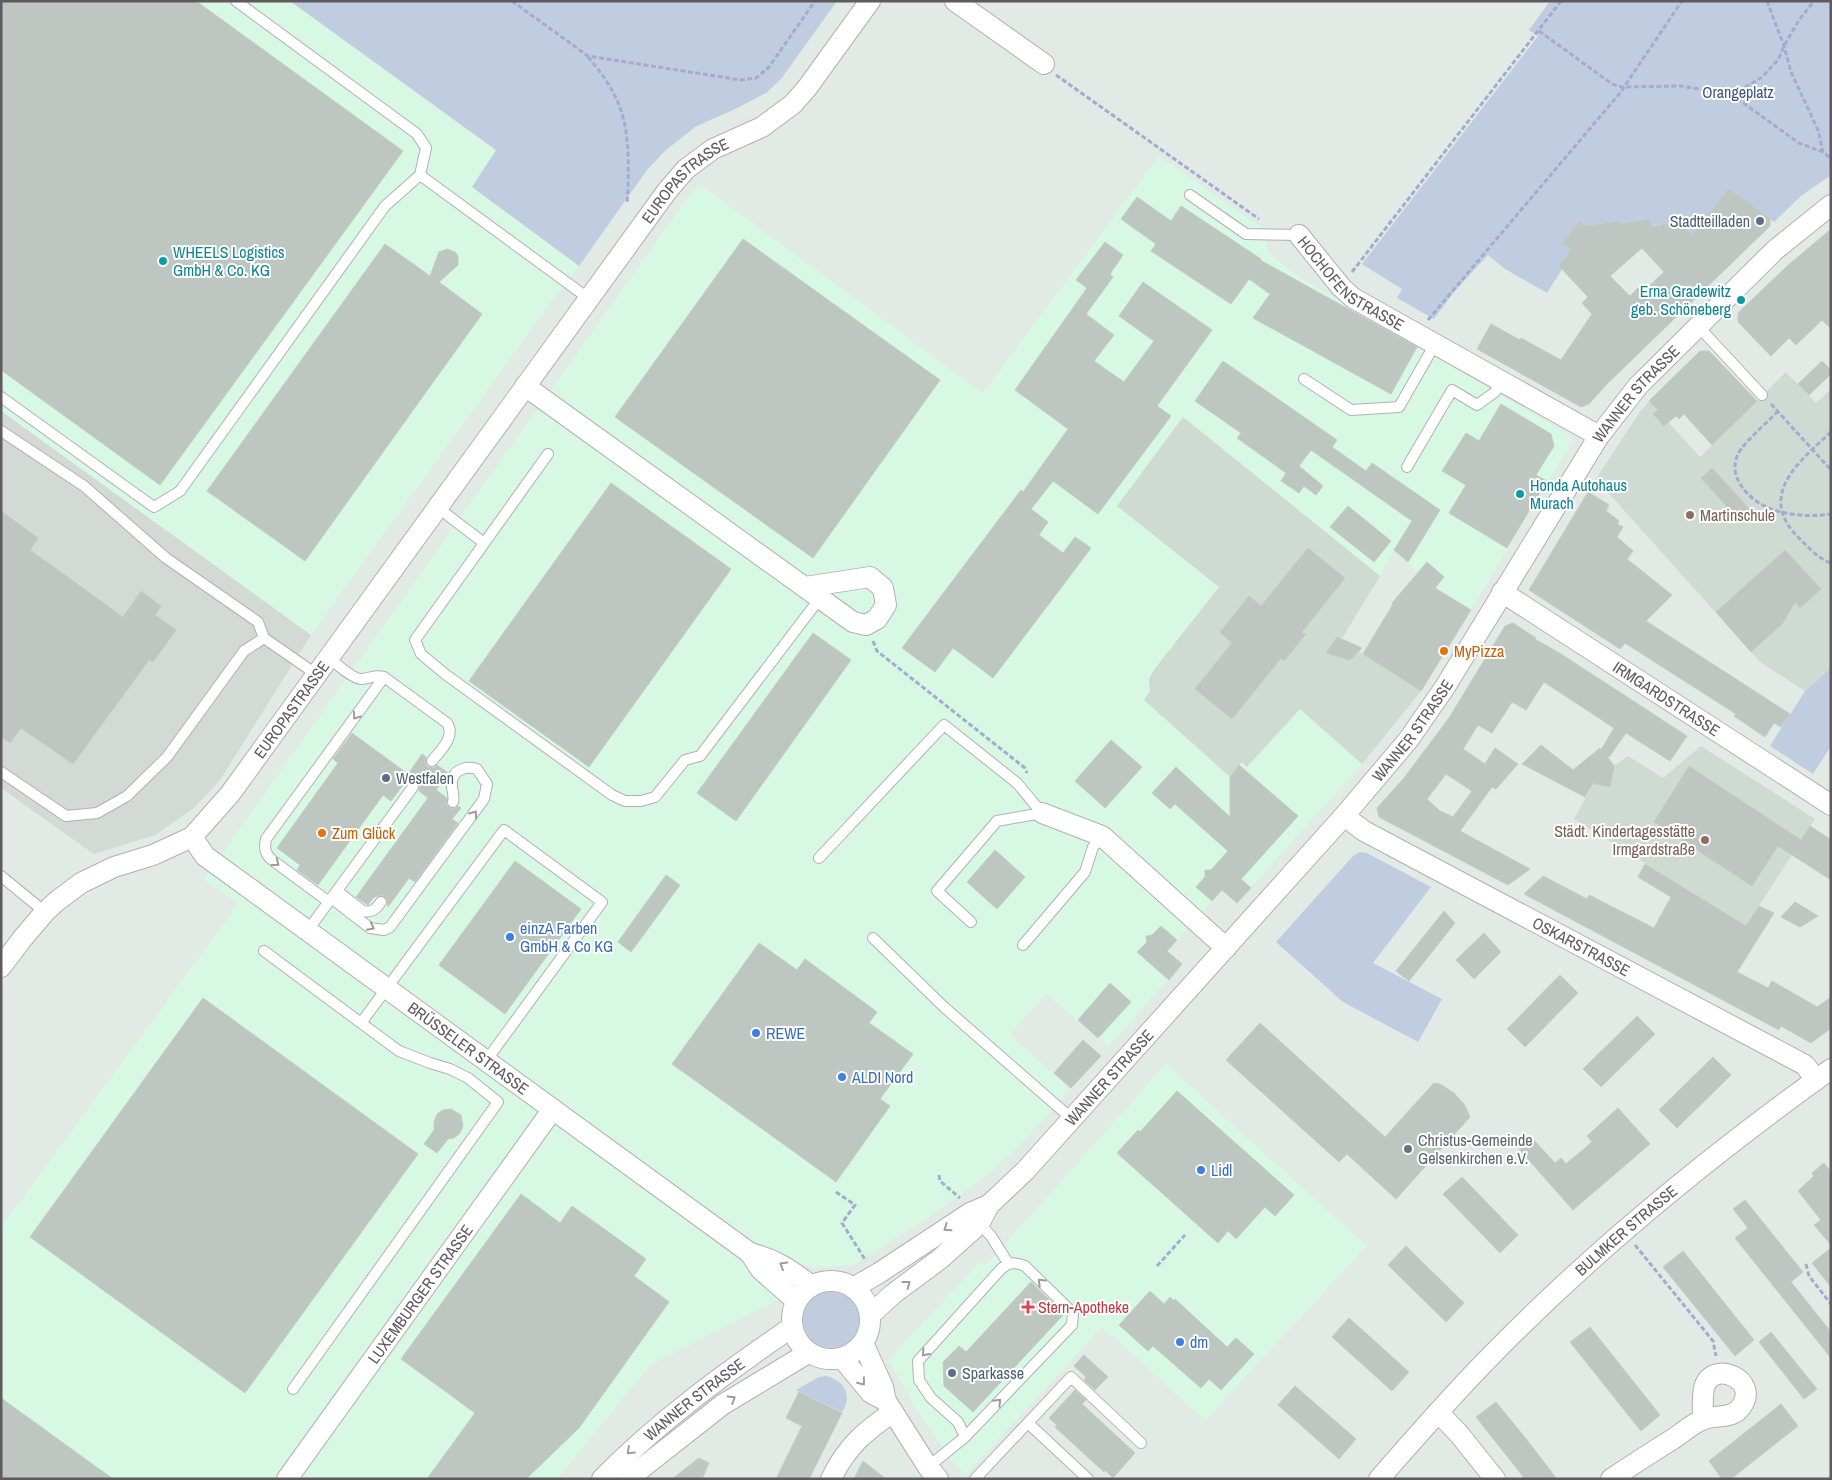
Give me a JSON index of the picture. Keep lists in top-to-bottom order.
{
  "streets": {
    "street": [
      "EUROPASTRASSE",
      "HOCHOFENSTRASSE",
      "WANNER STRASSE",
      "IRMGARDSTRASSE",
      "OSKARSTRASSE",
      "BRÜSSELER STRASSE",
      "BULMKER STRASSE",
      "LUXEMBURGER STRASSE"
    ]
  },
  "crossings": [
    ["EUROPASTRASSE", "BRÜSSELER STRASSE"],
    ["HOCHOFENSTRASSE", "WANNER STRASSE"],
    ["WANNER STRASSE", "IRMGARDSTRASSE"],
    ["WANNER STRASSE", "OSKARSTRASSE"],
    ["WANNER STRASSE", "BRÜSSELER STRASSE"],
    ["OSKARSTRASSE", "BULMKER STRASSE"],
    ["BRÜSSELER STRASSE", "LUXEMBURGER STRASSE"]
  ],
  "parks": ["Orangeplatz"],
  "places": {
    "other": [
      "Stadtteilladen",
      "WHEELS Logistics GmbH & Co. KG",
      "Erna Gradewitz geb. Schöneberg",
      "Honda Autohaus Murach",
      "Martinschule",
      "MyPizza",
      "Westfalen",
      "Zum Glück",
      "Städt. Kindertagesstätte Irmgardstraße",
      "einzA Farben GmbH & Co KG",
      "REWE",
      "ALDI Nord",
      "Christus-Gemeinde Gelsenkirchen e.V.",
      "Lidl",
      "dm",
      "Sparkasse"
    ],
    "health": ["Stern-Apotheke"]
  }
}
